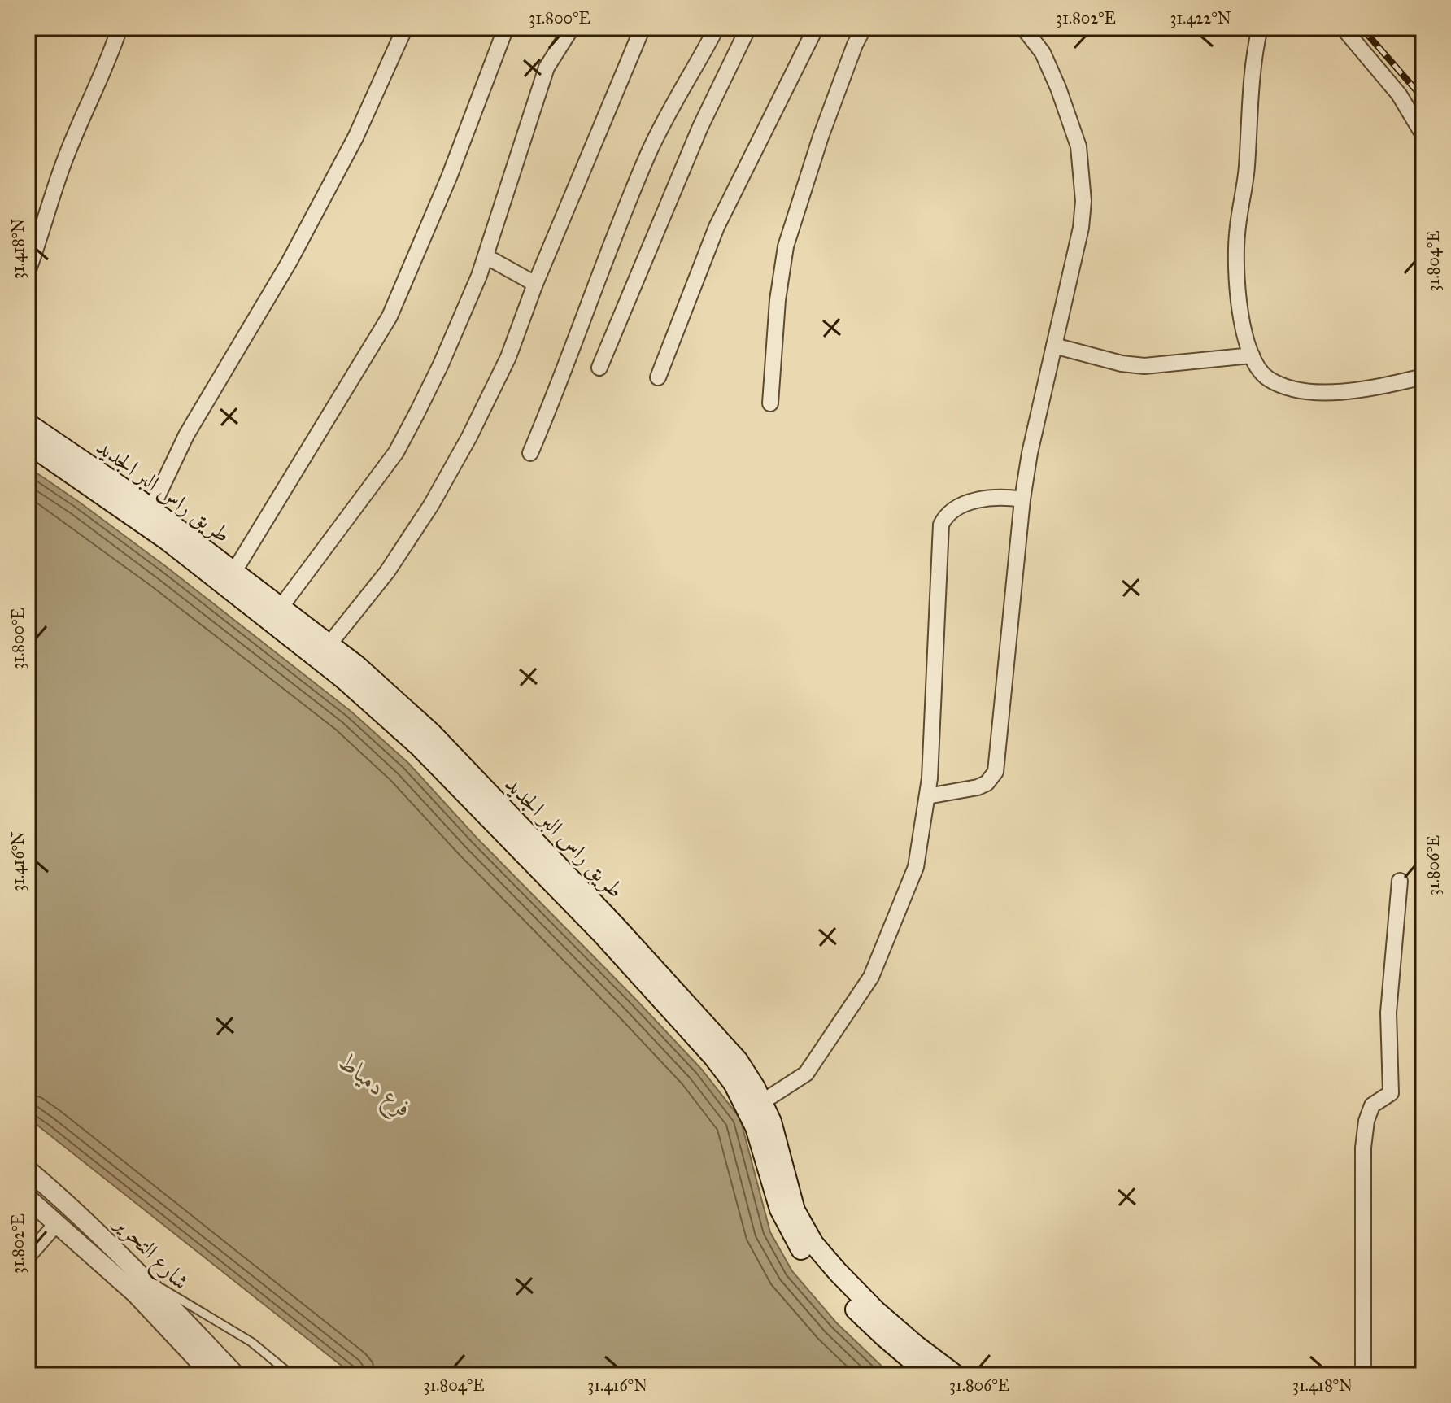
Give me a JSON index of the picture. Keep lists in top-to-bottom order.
{
  "streets": {
    "main road": ["طريق راس البر الجديد"],
    "street": ["شارع التحرير"]
  },
  "water": ["فرع دمياط"],
  "coordinates": [
    "31.800°E",
    "31.802°E",
    "31.422°N",
    "31.418°N",
    "31.804°E",
    "31.416°N",
    "31.806°E"
  ]
}
